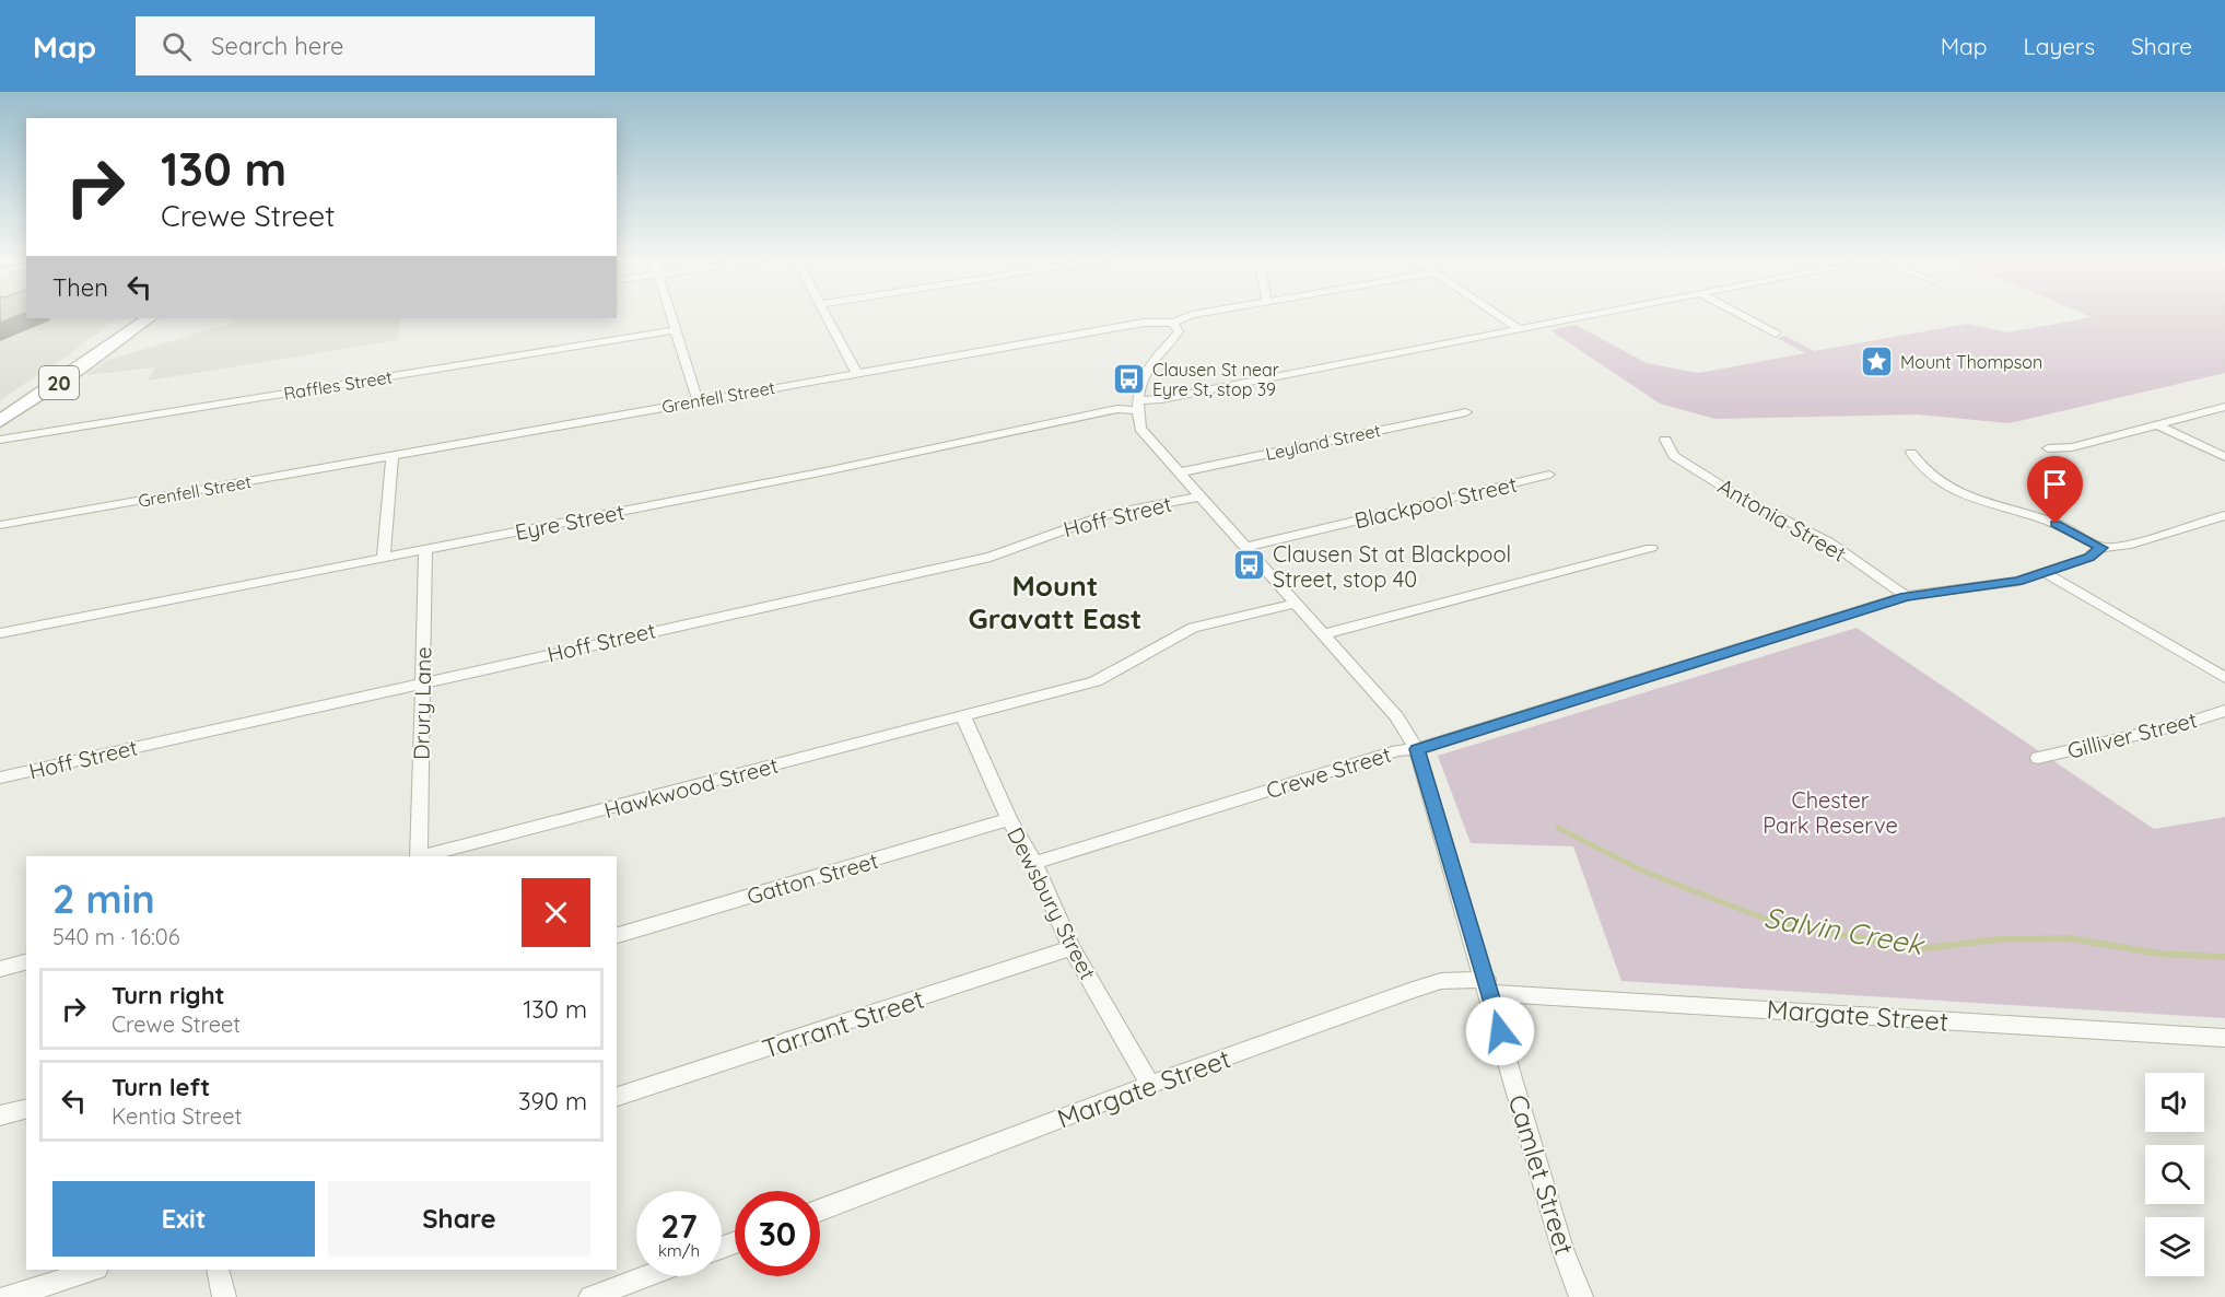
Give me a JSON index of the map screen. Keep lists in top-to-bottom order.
{
  "streets": {
    "main road": ["20"],
    "street": [
      "Raffles Street",
      "Grenfell Street",
      "Leyland Street",
      "Blackpool Street",
      "Hoff Street",
      "Antonia Street",
      "Eyre Street",
      "Drury Lane",
      "Gilliver Street",
      "Crewe Street",
      "Hawkwood Street",
      "Gatton Street",
      "Dewsbury Street",
      "Margate Street",
      "Tarrant Street",
      "Camlet Street"
    ]
  },
  "crossings": [
    ["Leyland Street", "Camlet Street"],
    ["Blackpool Street", "Camlet Street"],
    ["Hoff Street", "Drury Lane"],
    ["Hoff Street", "Camlet Street"],
    ["Antonia Street", "Crewe Street"],
    ["Eyre Street", "Drury Lane"],
    ["Eyre Street", "Camlet Street"],
    ["Crewe Street", "Dewsbury Street"],
    ["Crewe Street", "Camlet Street"],
    ["Hawkwood Street", "Dewsbury Street"],
    ["Hawkwood Street", "Camlet Street"],
    ["Gatton Street", "Dewsbury Street"],
    ["Dewsbury Street", "Margate Street"],
    ["Dewsbury Street", "Tarrant Street"],
    ["Margate Street", "Camlet Street"]
  ],
  "districts": ["Mount Gravatt East"],
  "water": ["Salvin Creek"],
  "parks": ["Chester Park Reserve"],
  "places": {
    "place": ["Mount Thompson"],
    "bus stop": ["Clausen St near Eyre St, stop 39", "Clausen St at Blackpool Street, stop 40"]
  },
  "page": {
    "header": "Map",
    "search": "Search here",
    "nav": ["Map", "Layers", "Share"],
    "turn": ["130 m", "Crewe Street"],
    "then": "Then",
    "heading": ["2 min", "540 m · 16:06"],
    "list": [
      {
        "name": "Turn right",
        "note": "Crewe Street",
        "value": "130 m"
      },
      {
        "name": "Turn left",
        "note": "Kentia Street",
        "value": "390 m"
      }
    ],
    "buttons": ["Exit", "Share"],
    "speed": "27 km/h",
    "limit": "30"
  }
}
